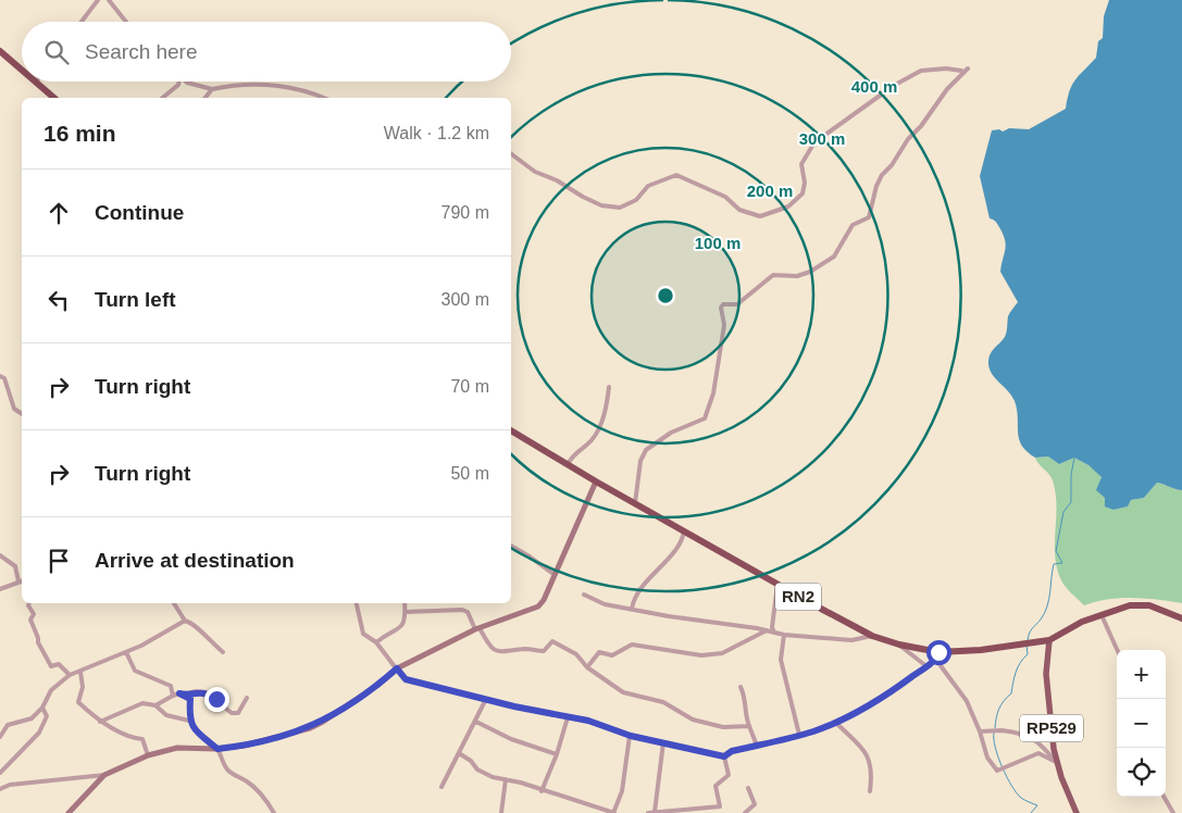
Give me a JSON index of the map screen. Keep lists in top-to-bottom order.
{
  "streets": {
    "highway": ["RN2"],
    "main road": ["RP529"]
  },
  "crossings": [
    ["RN2", "RP529"]
  ],
  "page": {
    "search": "Search here",
    "heading": ["16 min", "Walk · 1.2 km"],
    "list": [
      ["Continue", "790 m"],
      ["Turn left", "300 m"],
      ["Turn right", "70 m"],
      ["Turn right", "50 m"],
      "Arrive at destination"
    ],
    "map_buttons": ["+", "−"]
  },
  "rings": [
    "400 m",
    "300 m",
    "200 m",
    "100 m"
  ]
}
